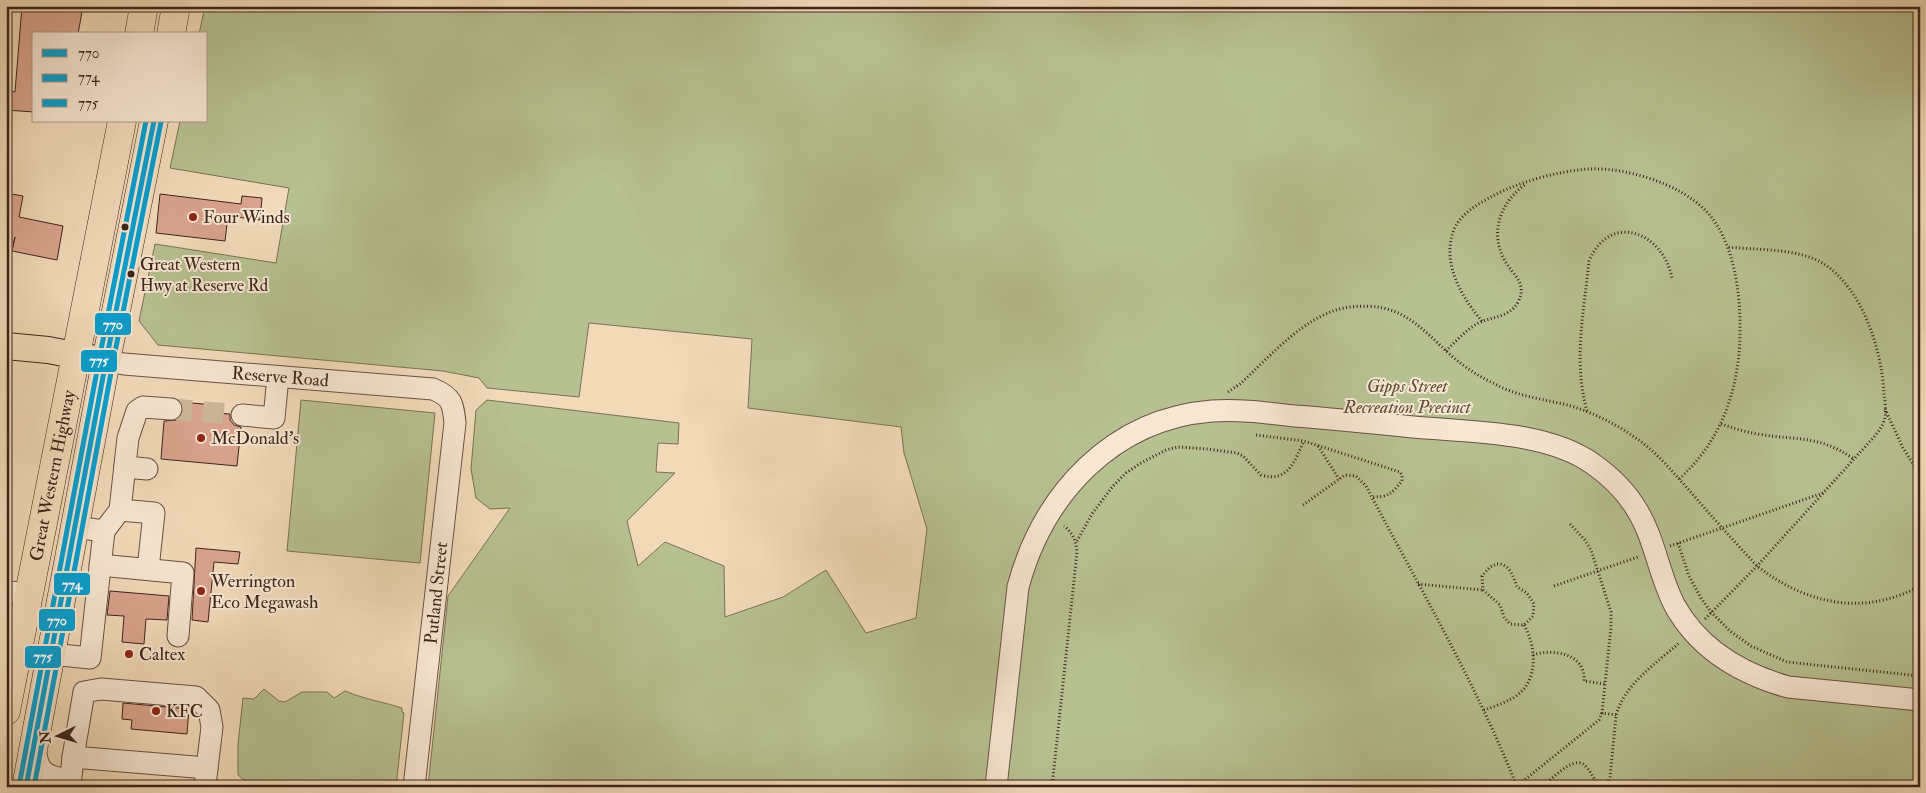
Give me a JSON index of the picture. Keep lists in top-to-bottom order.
{
  "streets": {
    "highway": ["Great Western Highway"],
    "street": ["Reserve Road", "Putland Street"]
  },
  "crossings": [
    ["Reserve Road", "Great Western Highway"],
    ["Reserve Road", "Putland Street"]
  ],
  "parks": ["Gipps Street Recreation Precinct"],
  "places": [
    "Four Winds",
    "Great Western Hwy at Reserve Rd",
    "McDonald's",
    "Werrington Eco Megawash",
    "Caltex",
    "KFC"
  ],
  "lines": ["transit line 770", "transit line 774", "transit line 775"],
  "legend": ["770", "774", "775"],
  "north": "left"
}
